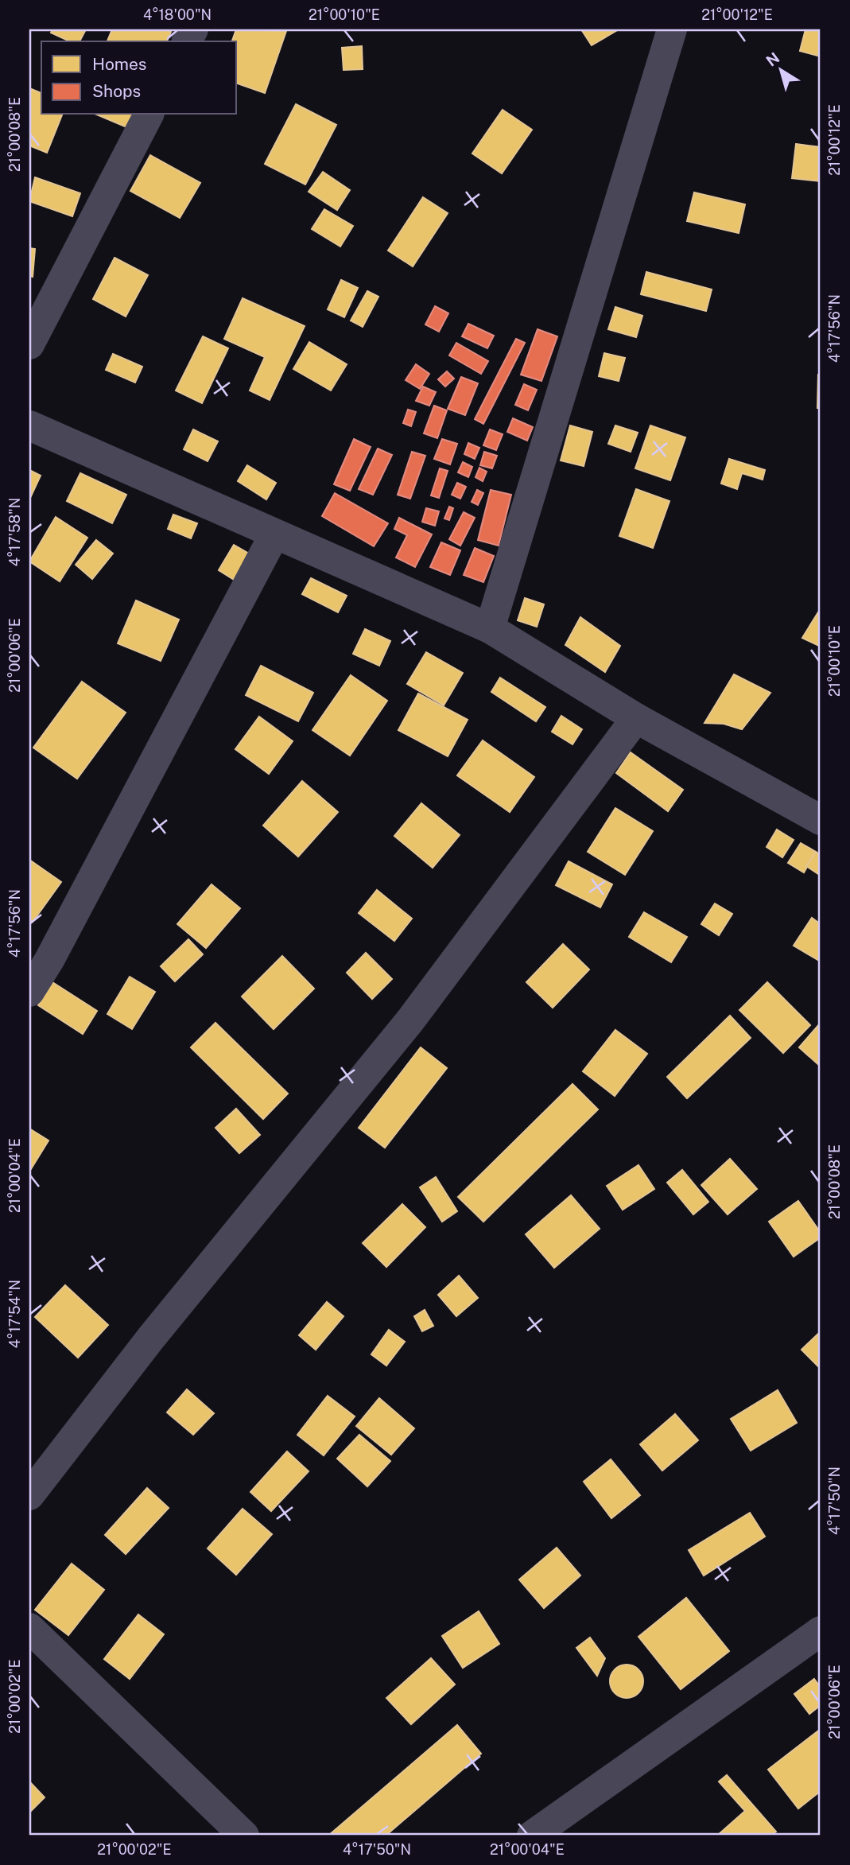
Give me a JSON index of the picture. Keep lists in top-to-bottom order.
{
  "legend": ["Homes", "Shops"],
  "north": "top left",
  "coordinates": [
    "4°18'00\"N",
    "21°00'10\"E",
    "21°00'12\"E",
    "21°00'08\"E",
    "4°17'56\"N",
    "4°17'58\"N",
    "21°00'06\"E",
    "21°00'04\"E",
    "4°17'54\"N",
    "4°17'50\"N",
    "21°00'02\"E"
  ]
}
